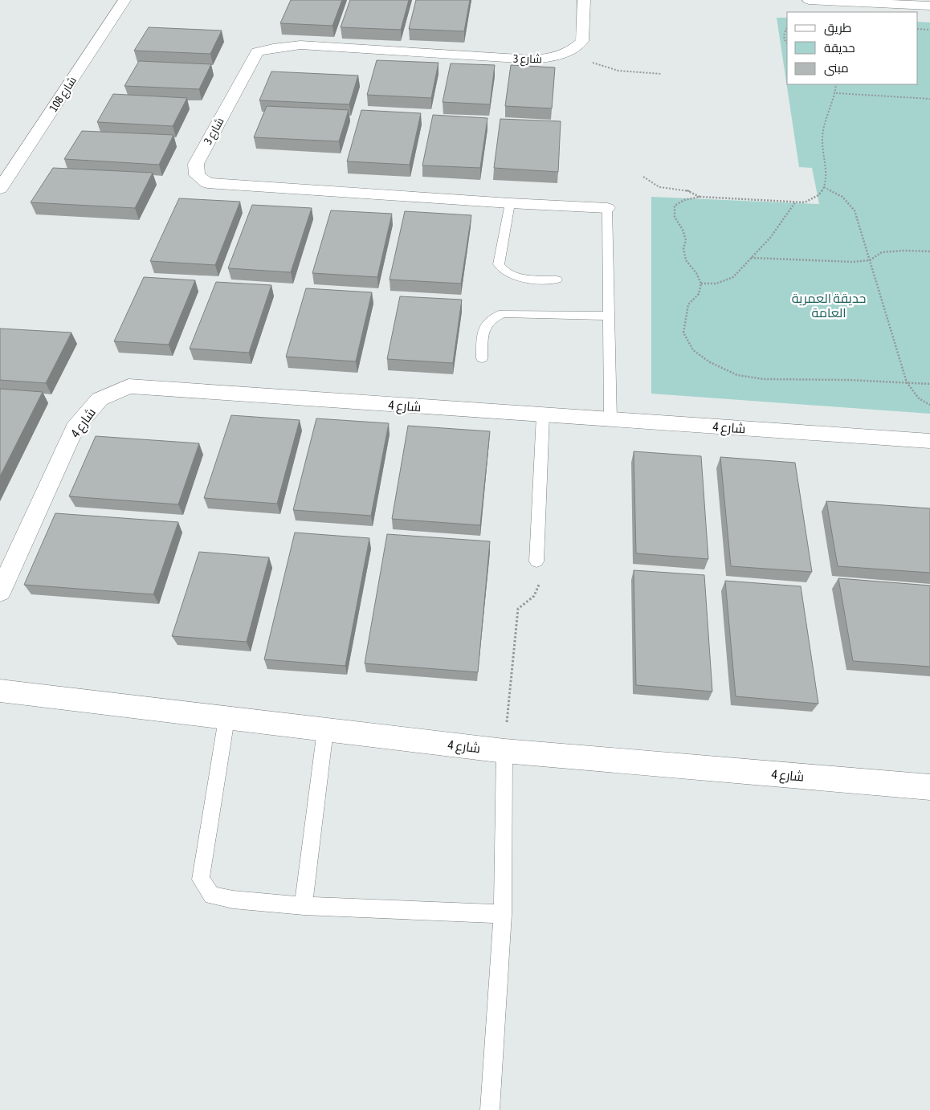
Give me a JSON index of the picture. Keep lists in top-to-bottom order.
{
  "streets": {
    "street": ["شارع 3", "شارع 108", "شارع 4"]
  },
  "parks": ["حديقة العمرية العامة"],
  "legend": ["طريق", "حديقة", "مبنى"]
}
